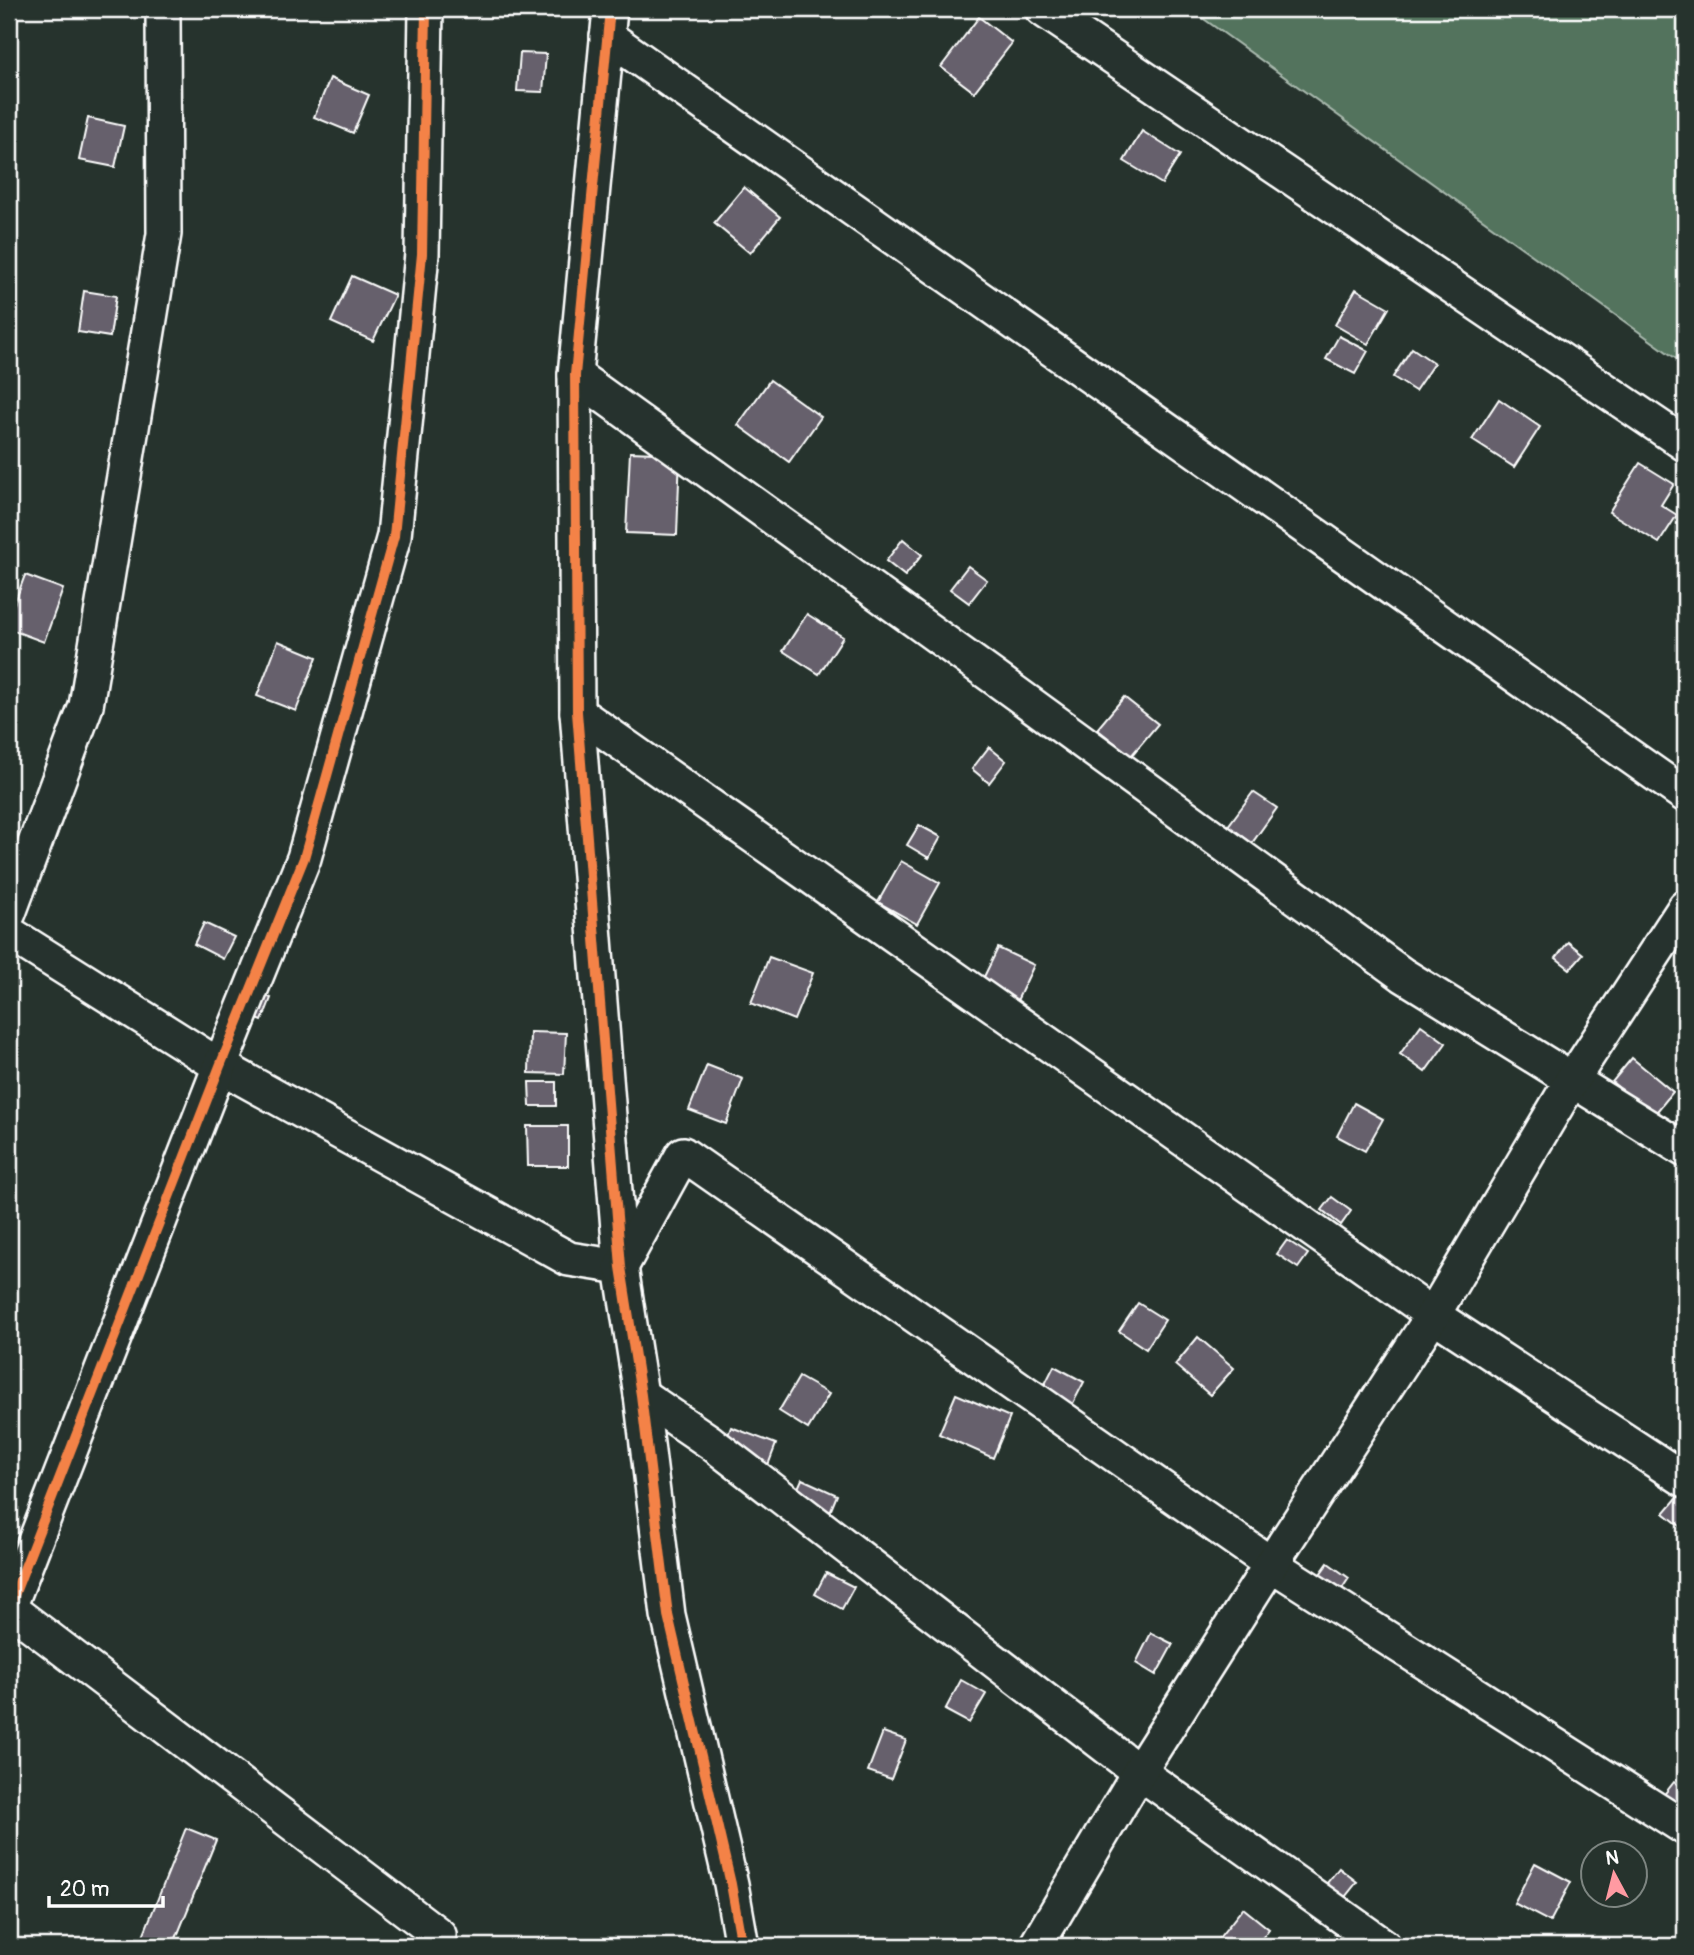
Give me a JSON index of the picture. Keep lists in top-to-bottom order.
{
  "scale_bar": "20 m",
  "north": "top"
}
